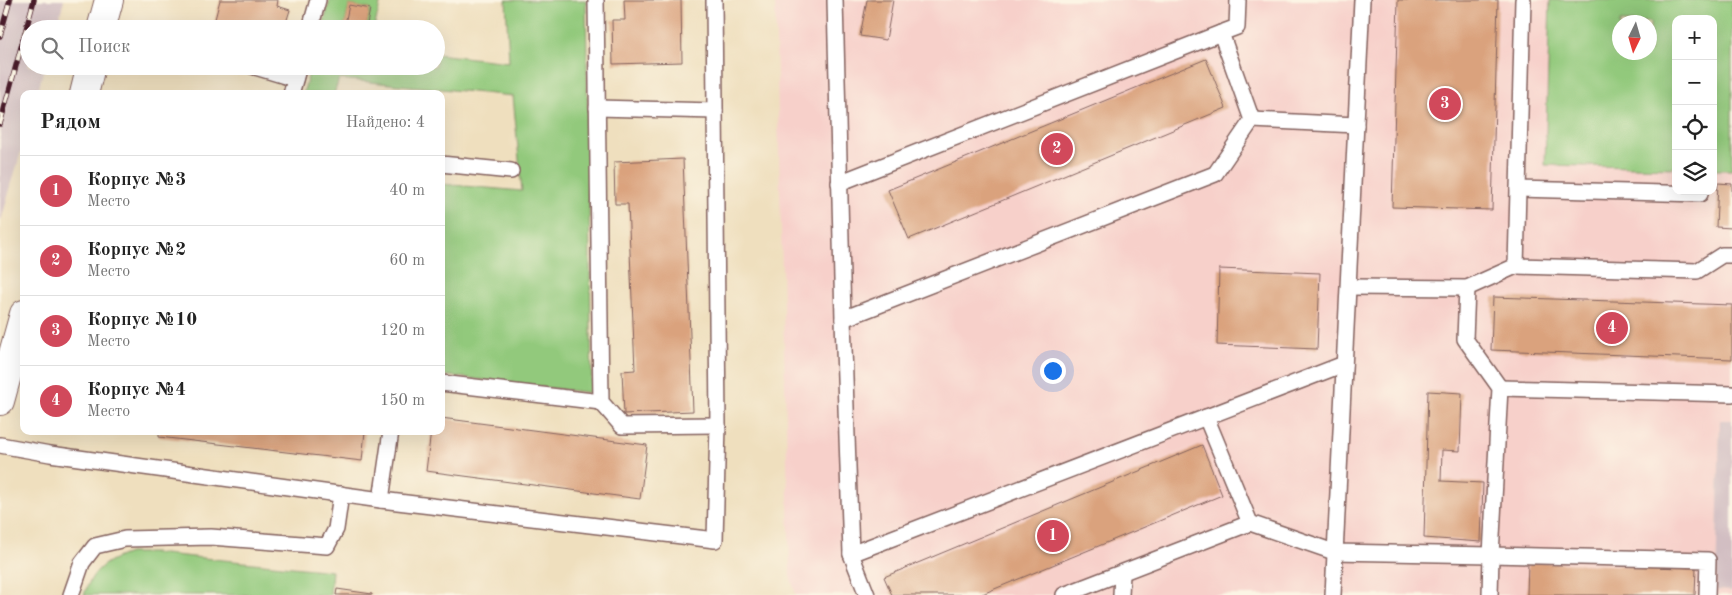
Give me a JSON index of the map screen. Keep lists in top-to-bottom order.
{
  "north": "bottom",
  "page": {
    "map_buttons": ["+", "−"],
    "search": "Поиск",
    "pins": [
      "3",
      "2",
      "4",
      "1"
    ],
    "heading": ["Рядом", "Найдено: 4"],
    "list": [
      {
        "mark": "1",
        "name": "Корпус №3",
        "note": "Место",
        "value": "40 m"
      },
      {
        "mark": "2",
        "name": "Корпус №2",
        "note": "Место",
        "value": "60 m"
      },
      {
        "mark": "3",
        "name": "Корпус №10",
        "note": "Место",
        "value": "120 m"
      },
      {
        "mark": "4",
        "name": "Корпус №4",
        "note": "Место",
        "value": "150 m"
      }
    ]
  }
}
